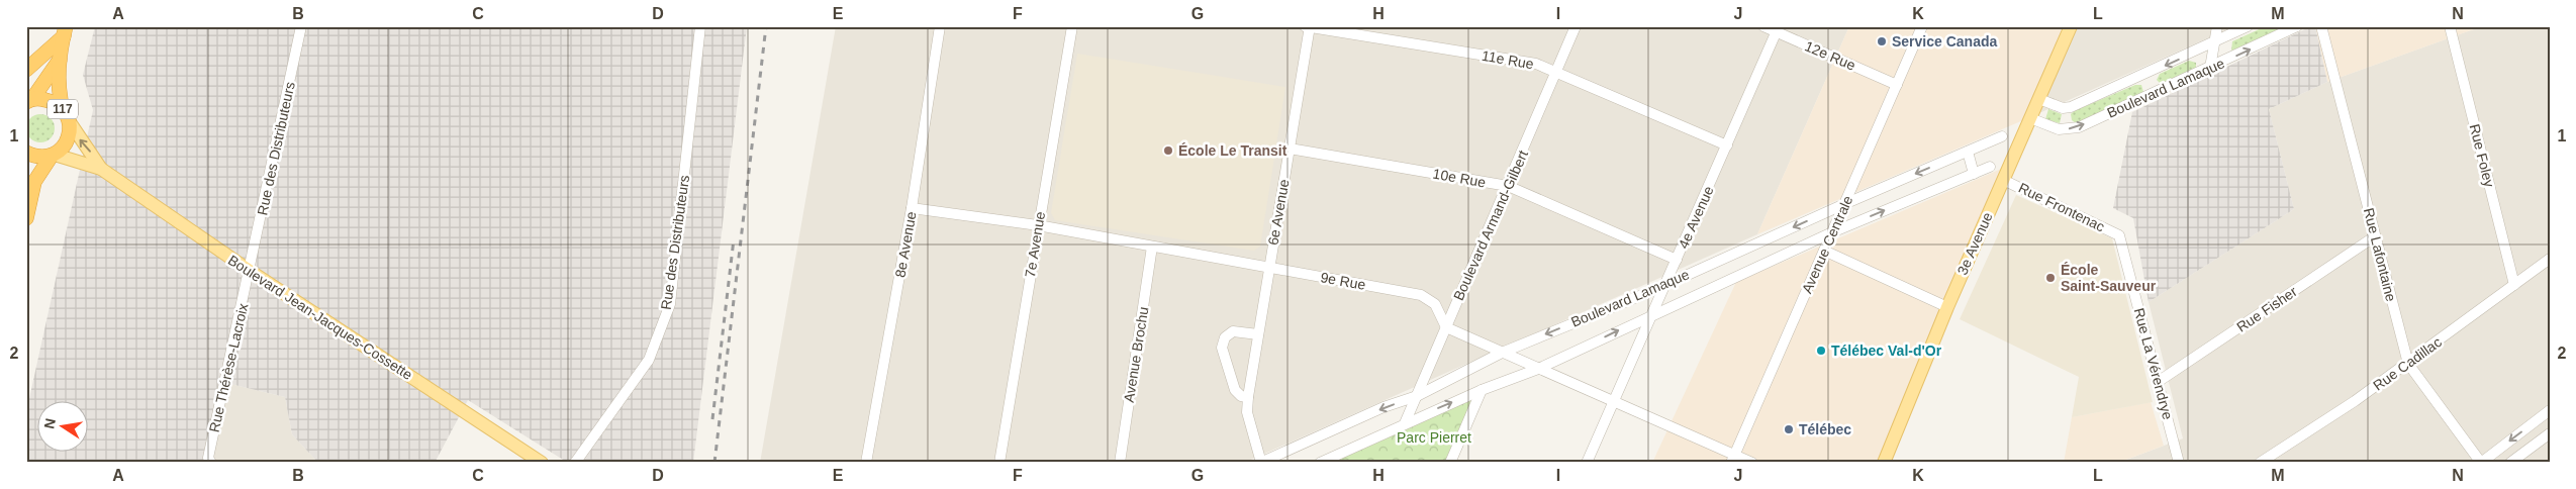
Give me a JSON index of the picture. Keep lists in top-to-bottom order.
{
  "streets": {
    "highway": ["117"],
    "main road": ["3e Avenue", "Boulevard Jean-Jacques-Cossette"],
    "street": [
      "12e Rue",
      "11e Rue",
      "Boulevard Lamaque",
      "Rue des Distributeurs",
      "Rue Foley",
      "10e Rue",
      "Rue Frontenac",
      "6e Avenue",
      "4e Avenue",
      "Boulevard Armand-Gilbert",
      "8e Avenue",
      "7e Avenue",
      "Avenue Centrale",
      "Rue Lafontaine",
      "9e Rue",
      "Rue Fisher",
      "Avenue Brochu",
      "Rue La Vérendrye",
      "Rue Cadillac",
      "Rue Thérèse-Lacroix"
    ]
  },
  "crossings": [
    ["12e Rue", "4e Avenue"],
    ["12e Rue", "Avenue Centrale"],
    ["11e Rue", "6e Avenue"],
    ["11e Rue", "4e Avenue"],
    ["11e Rue", "Boulevard Armand-Gilbert"],
    ["Boulevard Lamaque", "6e Avenue"],
    ["Boulevard Lamaque", "4e Avenue"],
    ["Boulevard Lamaque", "Boulevard Armand-Gilbert"],
    ["Boulevard Lamaque", "3e Avenue"],
    ["Boulevard Lamaque", "Avenue Centrale"],
    ["117", "Boulevard Jean-Jacques-Cossette"],
    ["Rue des Distributeurs", "Boulevard Jean-Jacques-Cossette"],
    ["Rue des Distributeurs", "Rue Thérèse-Lacroix"],
    ["Rue Foley", "Rue Cadillac"],
    ["10e Rue", "6e Avenue"],
    ["10e Rue", "4e Avenue"],
    ["10e Rue", "Boulevard Armand-Gilbert"],
    ["Rue Frontenac", "3e Avenue"],
    ["Rue Frontenac", "Rue La Vérendrye"],
    ["6e Avenue", "9e Rue"],
    ["Boulevard Armand-Gilbert", "9e Rue"],
    ["8e Avenue", "9e Rue"],
    ["7e Avenue", "9e Rue"],
    ["Rue Lafontaine", "Rue Fisher"],
    ["Rue Lafontaine", "Rue Cadillac"],
    ["9e Rue", "Avenue Brochu"],
    ["Rue Fisher", "Rue La Vérendrye"],
    ["Boulevard Jean-Jacques-Cossette", "Rue Thérèse-Lacroix"]
  ],
  "parks": ["Parc Pierret"],
  "places": [
    "Service Canada",
    "École Le Transit",
    "École Saint-Sauveur",
    "Télébec Val-d'Or",
    "Télébec"
  ],
  "north": "left",
  "grid": {
    "columns": [
      "A",
      "B",
      "C",
      "D",
      "E",
      "F",
      "G",
      "H",
      "I",
      "J",
      "K",
      "L",
      "M",
      "N"
    ],
    "rows": ["1", "2"]
  }
}
